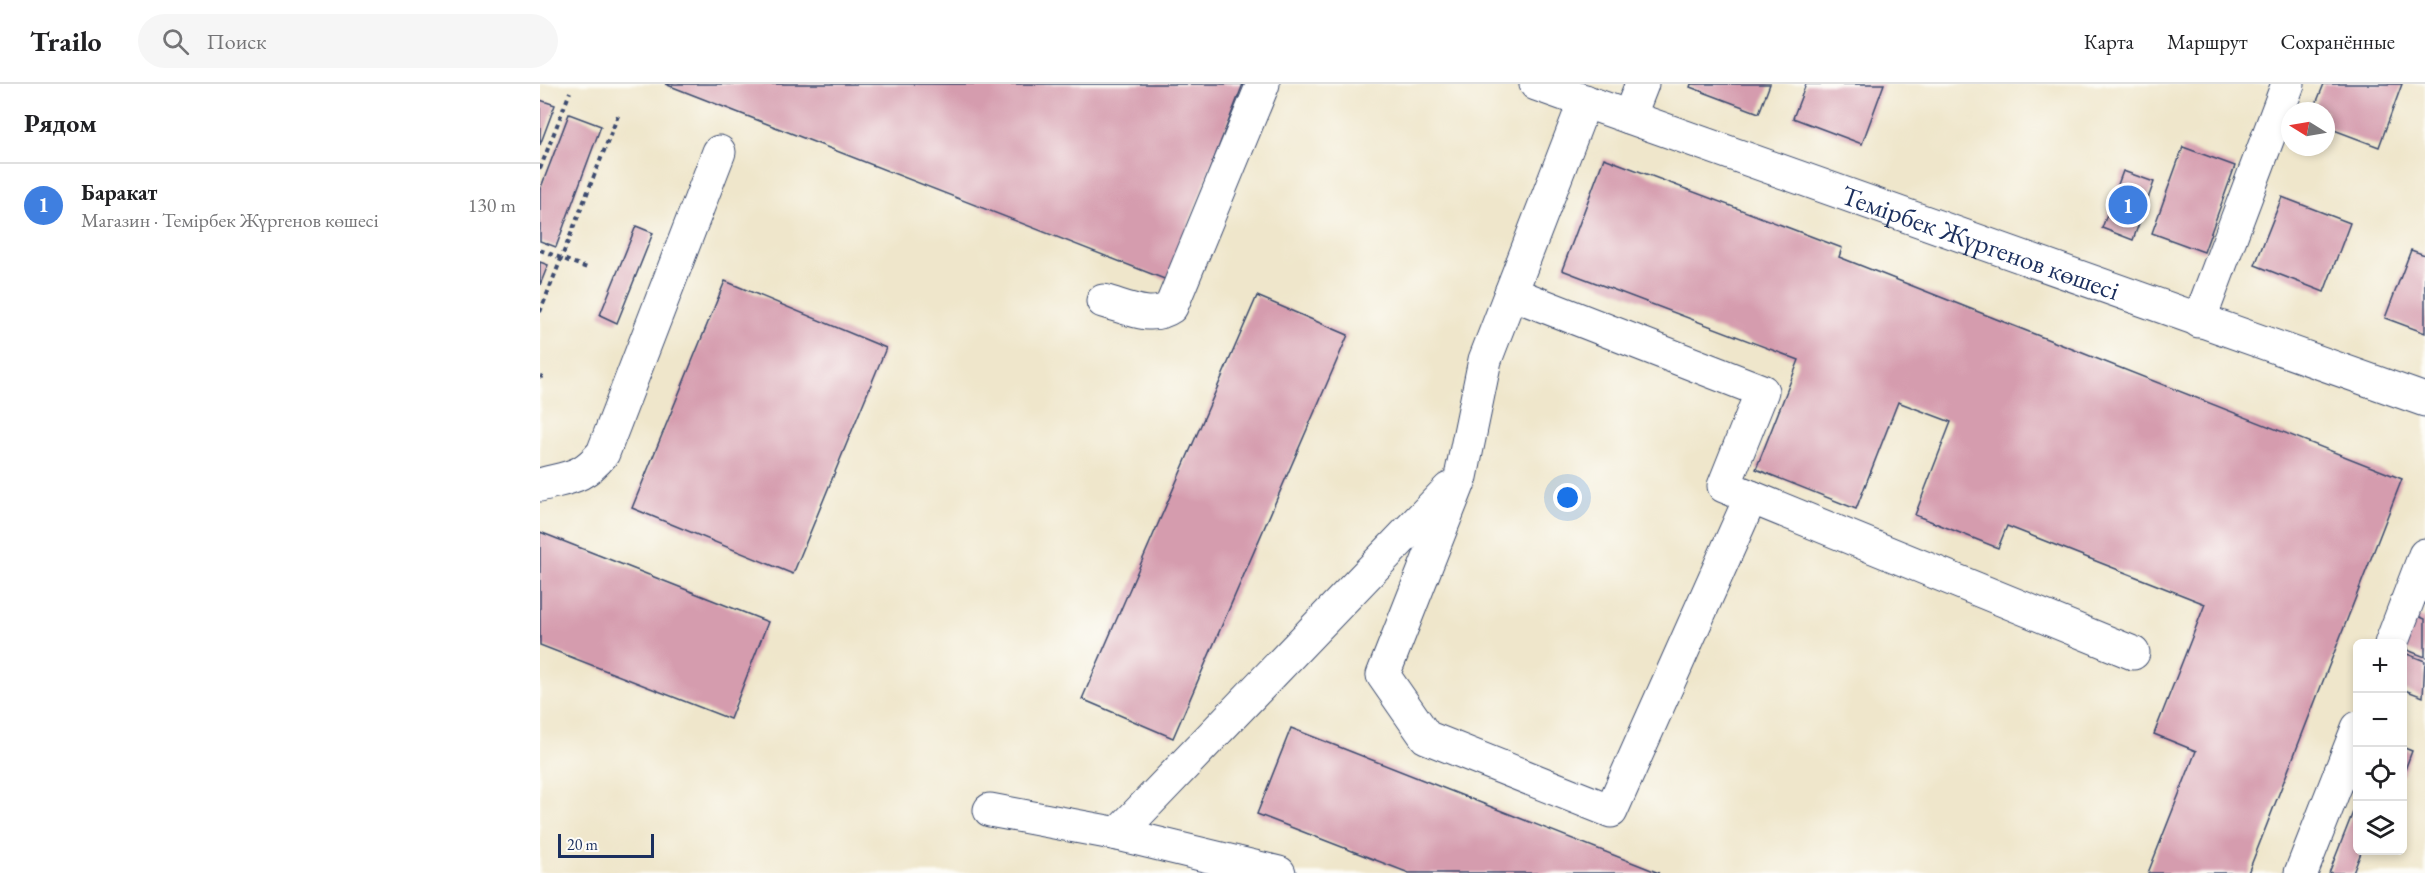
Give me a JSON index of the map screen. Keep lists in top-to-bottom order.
{
  "streets": {
    "street": ["Темірбек Жүргенов көшесі"]
  },
  "scale_bar": "20 m",
  "north": "left",
  "page": {
    "header": "Trailo",
    "search": "Поиск",
    "nav": ["Карта", "Маршрут", "Сохранённые"],
    "heading": "Рядом",
    "list": [
      {
        "mark": "1",
        "name": "Баракат",
        "note": "Магазин · Темірбек Жүргенов көшесі",
        "value": "130 m"
      }
    ],
    "pins": "1",
    "map_buttons": ["+", "−"],
    "scale": "20 m"
  }
}
